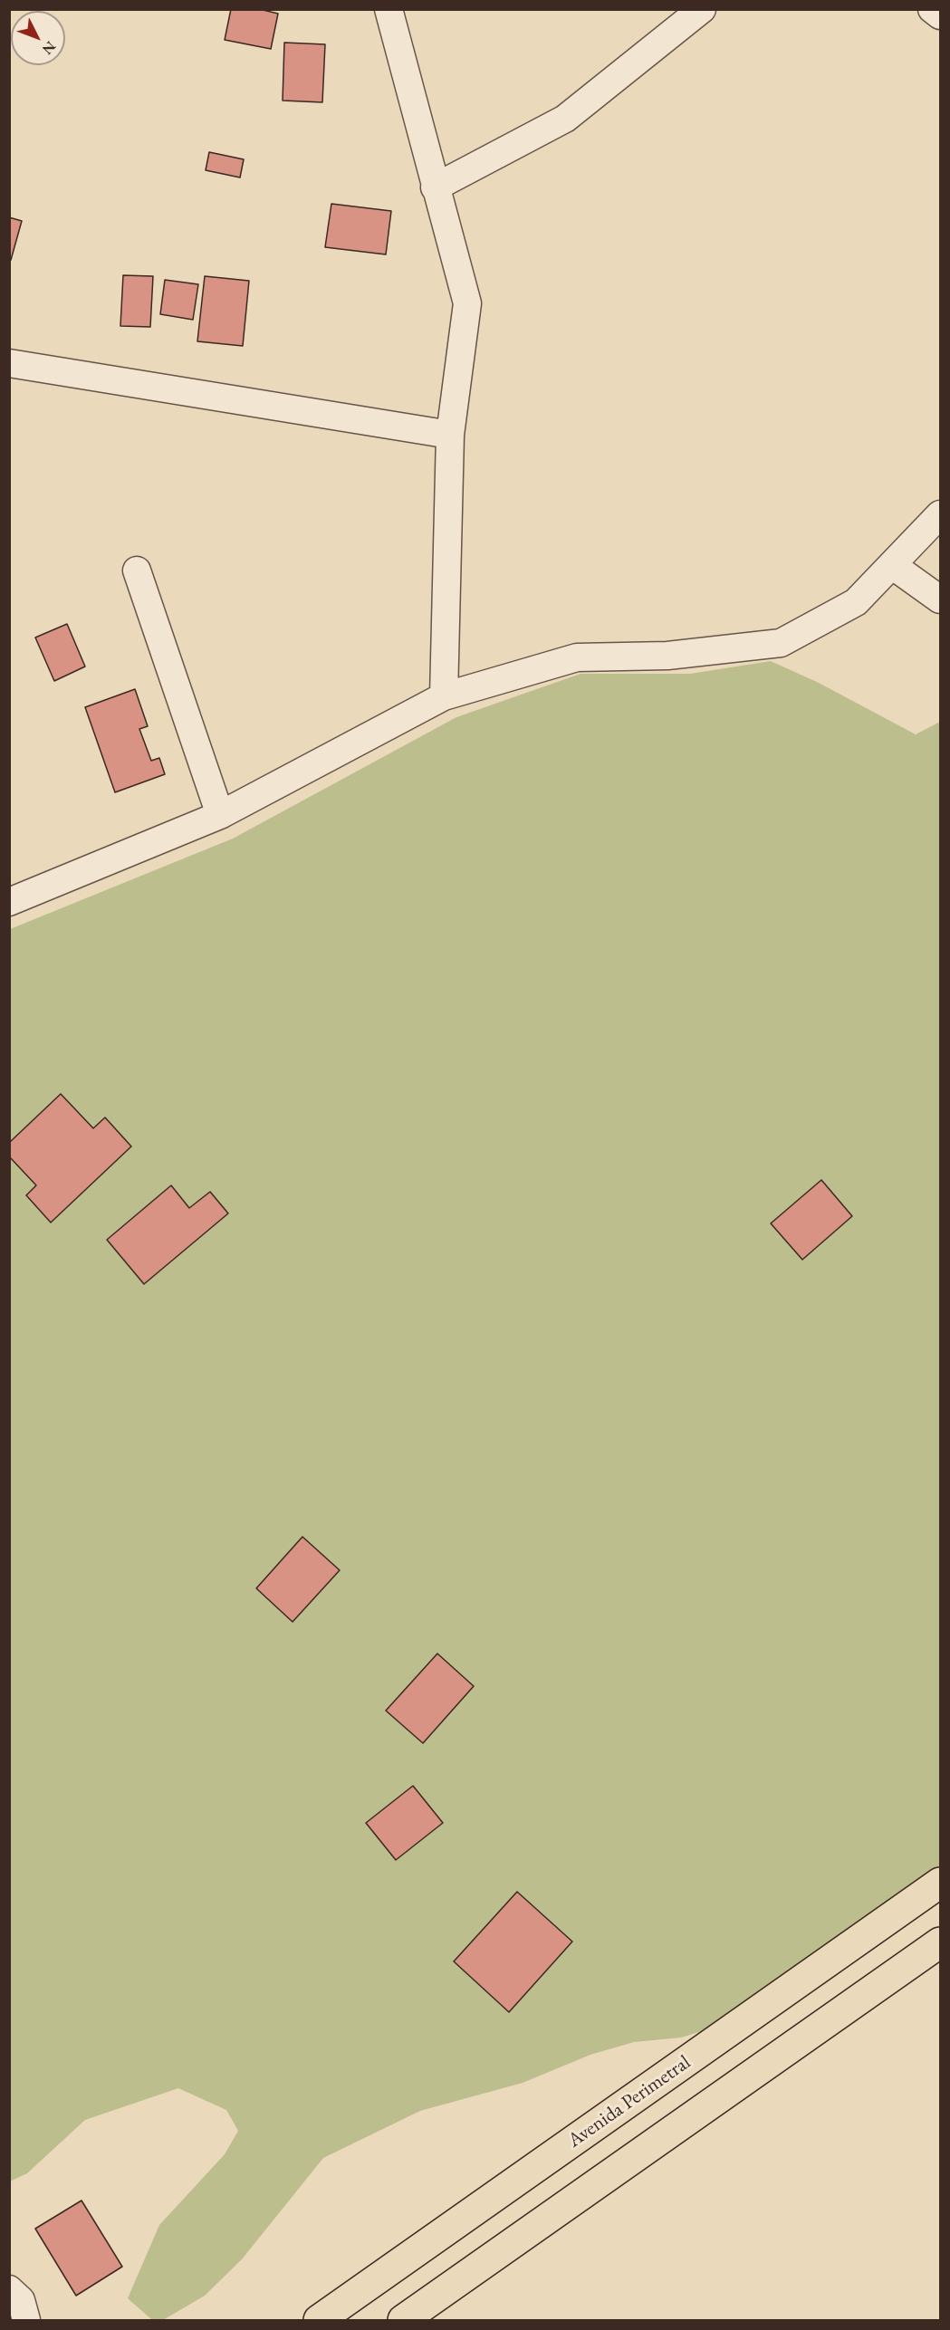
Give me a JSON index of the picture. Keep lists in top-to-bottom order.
{
  "streets": {
    "main road": ["Avenida Perimetral"]
  },
  "north": "bottom right"
}
